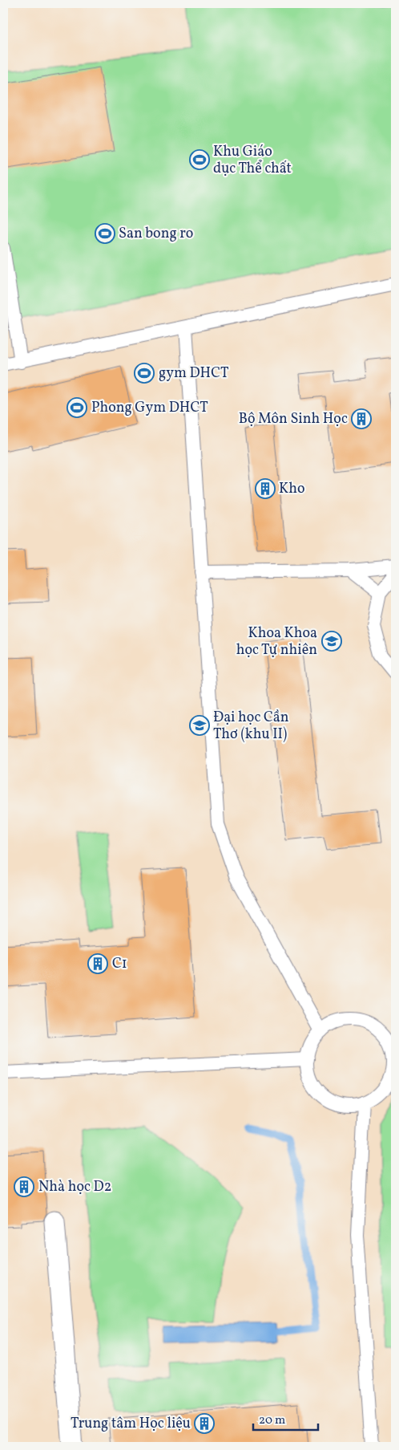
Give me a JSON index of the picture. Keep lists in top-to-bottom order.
{
  "places": {
    "sports": [
      "Khu Giáo dục Thể chất",
      "San bong ro",
      "gym DHCT",
      "Phong Gym DHCT"
    ],
    "building": [
      "Bộ Môn Sinh Học",
      "Kho",
      "C1",
      "Nhà học D2",
      "Trung tâm Học liệu"
    ],
    "school or university": ["Khoa Khoa học Tự nhiên", "Đại học Cần Thơ (khu II)"]
  },
  "scale_bar": "20 m"
}
